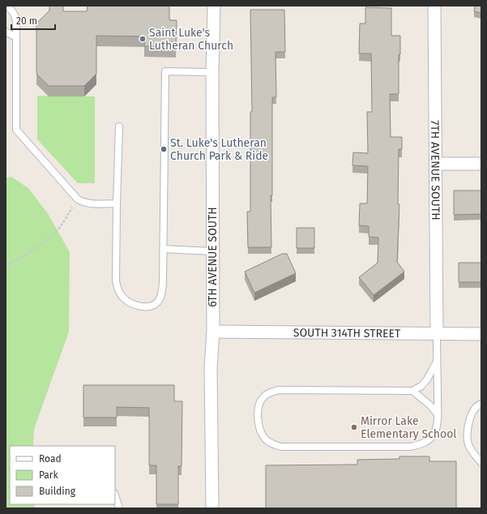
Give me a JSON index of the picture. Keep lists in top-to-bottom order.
{
  "streets": {
    "street": ["7TH AVENUE SOUTH", "6TH AVENUE SOUTH", "SOUTH 314TH STREET"]
  },
  "crossings": [
    ["7TH AVENUE SOUTH", "SOUTH 314TH STREET"],
    ["6TH AVENUE SOUTH", "SOUTH 314TH STREET"]
  ],
  "places": ["Saint Luke's Lutheran Church", "St. Luke's Lutheran Church Park & Ride", "Mirror Lake Elementary School"],
  "legend": ["Road", "Park", "Building"],
  "scale_bar": "20 m"
}
